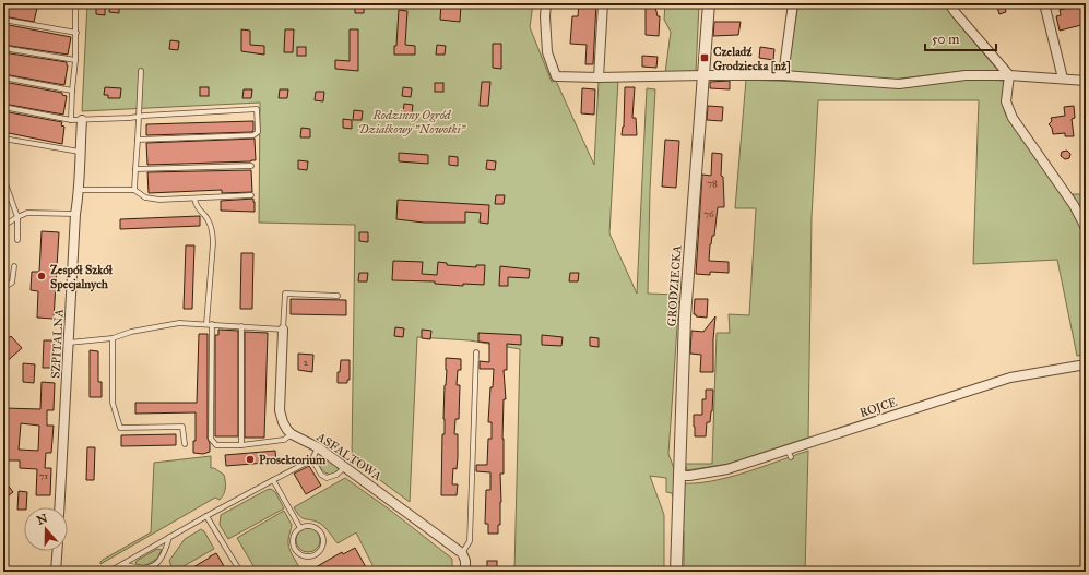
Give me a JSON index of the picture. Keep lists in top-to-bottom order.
{
  "streets": {
    "street": [
      "GRODZIECKA",
      "SZPITALNA",
      "ROJCE",
      "ASFALTOWA"
    ]
  },
  "crossings": [
    ["GRODZIECKA", "ROJCE"]
  ],
  "parks": ["Rodzinny Ogród Działkowy \"Nowotki\""],
  "places": {
    "transit": ["Czeladź Grodziecka [nż]"],
    "other": ["Zespół Szkół Specjalnych", "Prosektorium"]
  },
  "house_numbers": [
    "78",
    "76",
    "2",
    "71"
  ],
  "scale_bar": "50 m",
  "north": "top"
}
